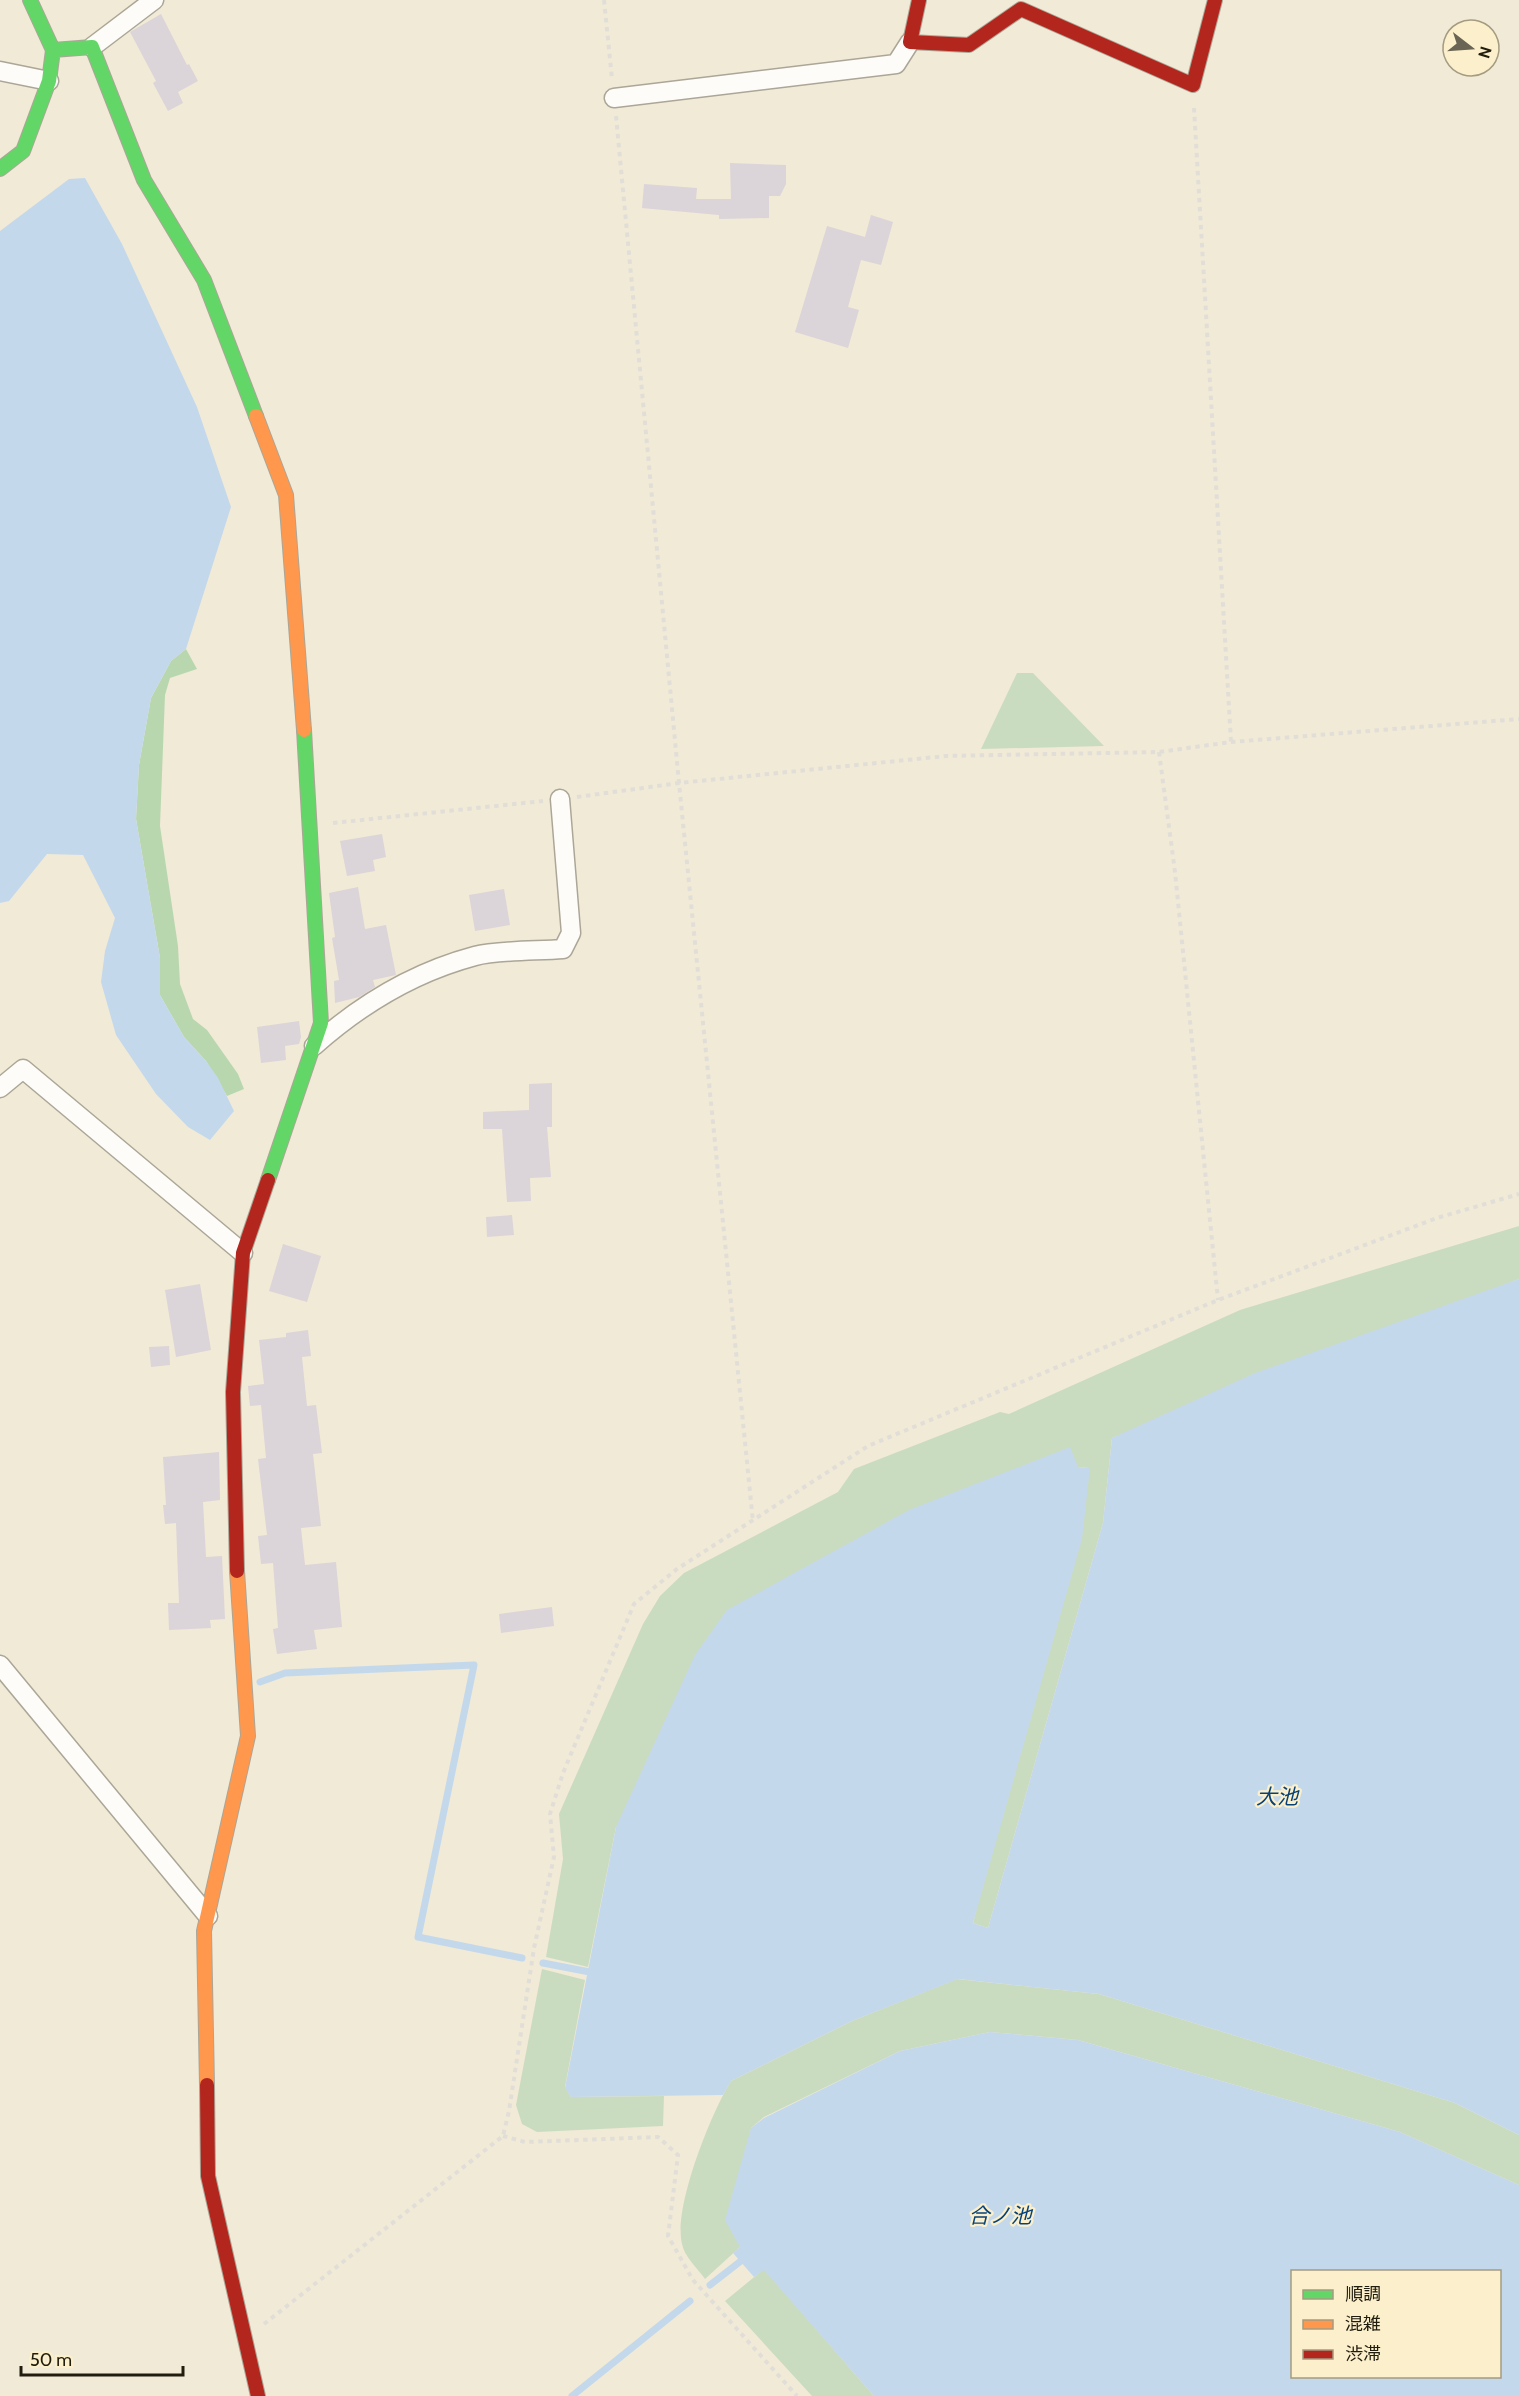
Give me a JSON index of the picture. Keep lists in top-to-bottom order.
{
  "water": ["大池", "合ノ池"],
  "legend": ["順調", "混雑", "渋滞"],
  "scale_bar": "50 m",
  "north": "right"
}
